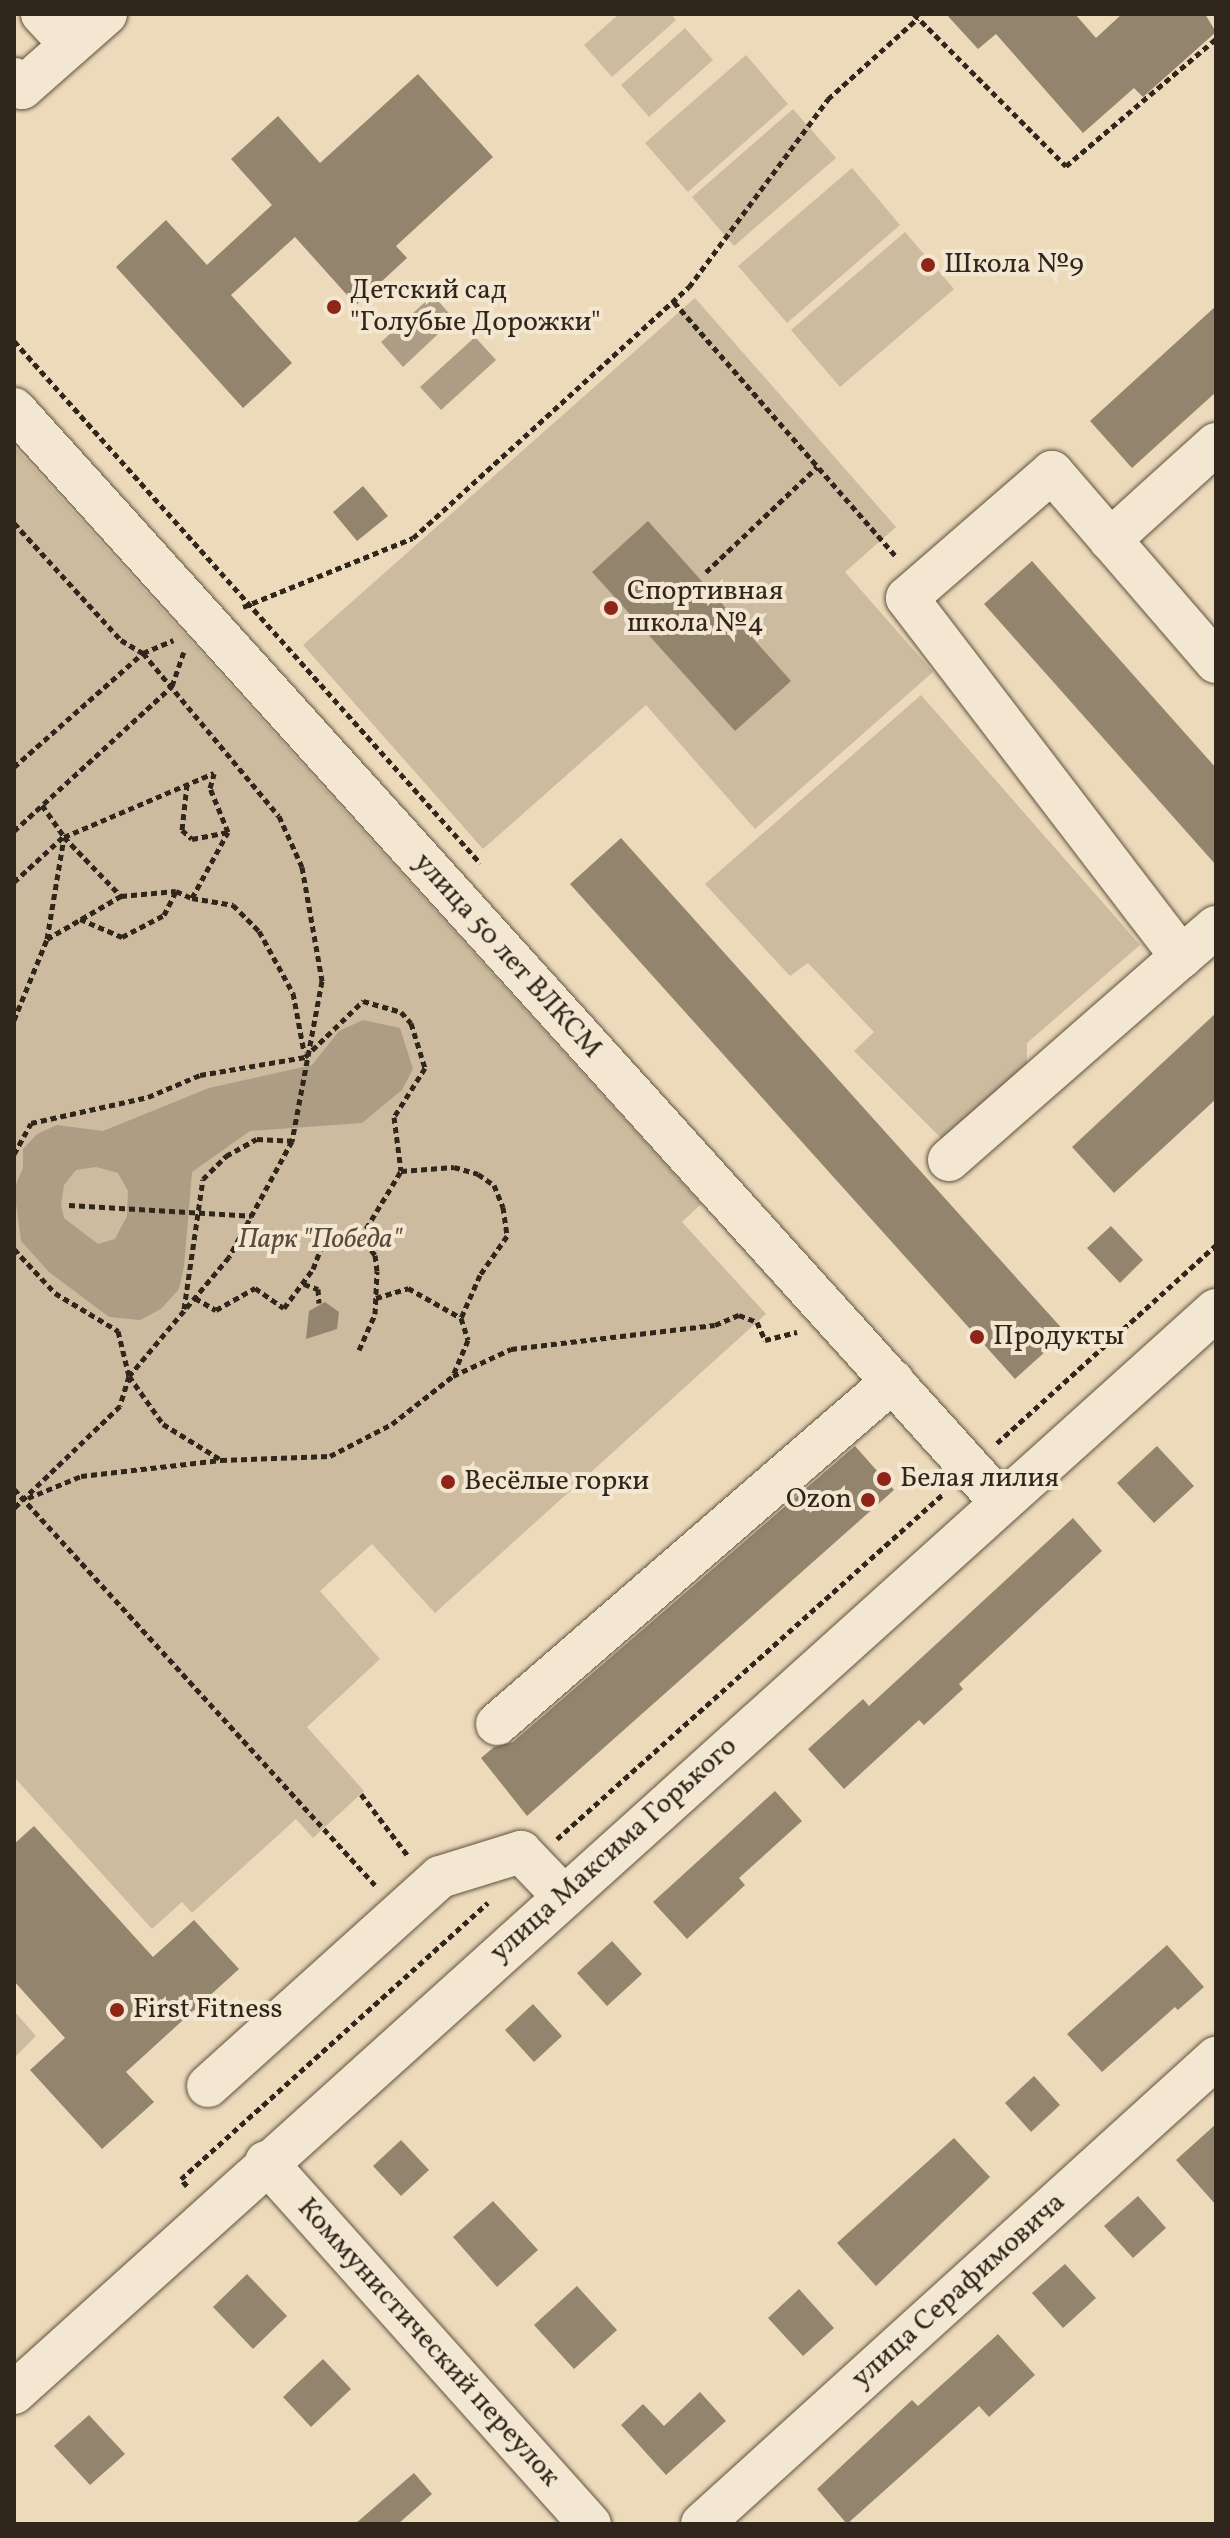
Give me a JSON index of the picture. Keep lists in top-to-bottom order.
{
  "streets": {
    "street": [
      "улица 50 лет ВЛКСМ",
      "улица Максима Горького",
      "улица Серафимовича",
      "Коммунистический переулок"
    ]
  },
  "crossings": [
    ["улица 50 лет ВЛКСМ", "улица Максима Горького"],
    ["улица Максима Горького", "Коммунистический переулок"]
  ],
  "parks": ["Парк \"Победа\""],
  "places": [
    "Школа №9",
    "Детский сад \"Голубые Дорожки\"",
    "Спортивная школа №4",
    "Продукты",
    "Белая лилия",
    "Весёлые горки",
    "Ozon",
    "First Fitness"
  ]
}
